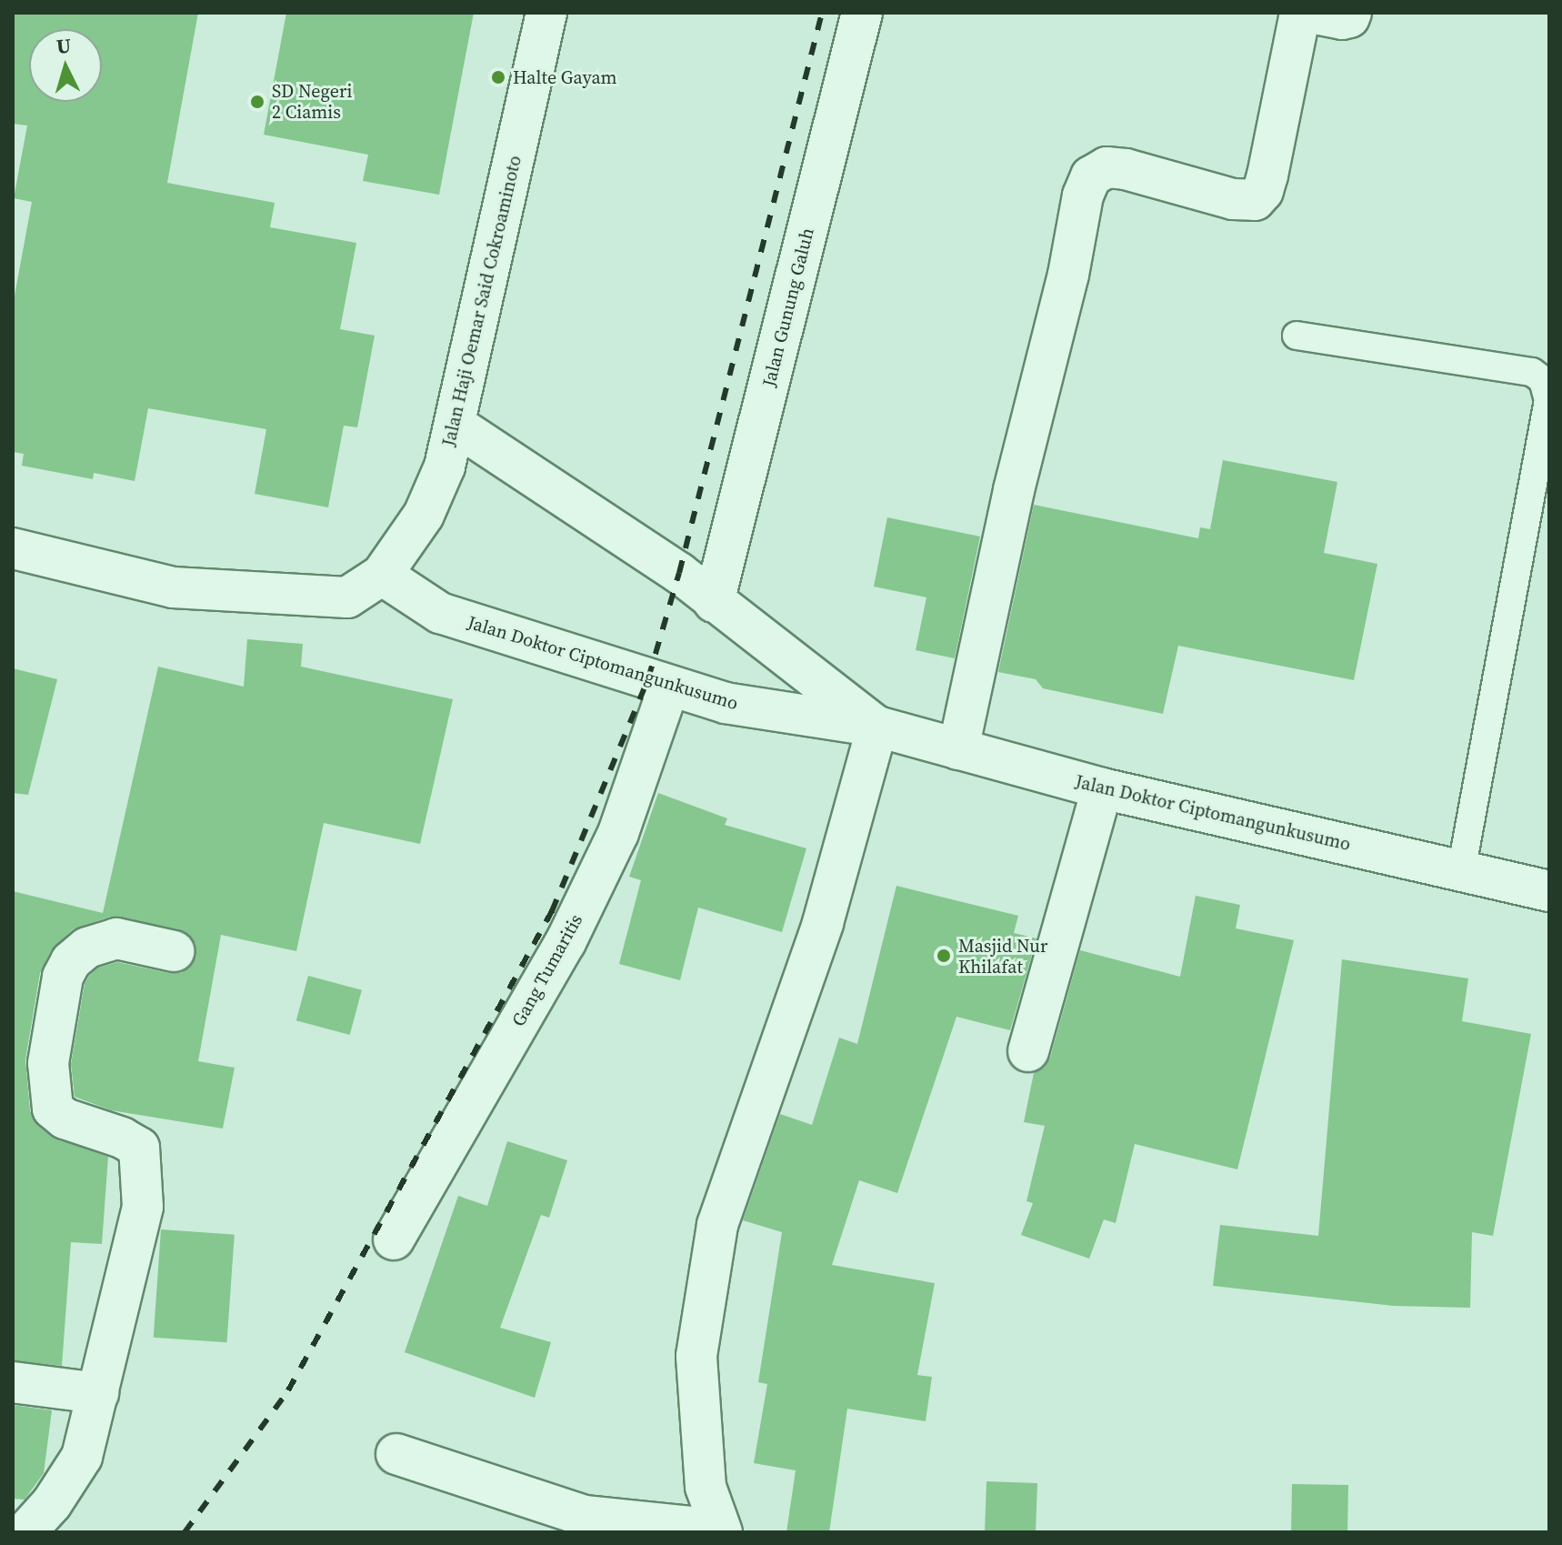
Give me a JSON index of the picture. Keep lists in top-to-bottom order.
{
  "streets": {
    "street": [
      "Jalan Haji Oemar Said Cokroaminoto",
      "Jalan Gunung Galuh",
      "Jalan Doktor Ciptomangunkusumo",
      "Gang Tumaritis"
    ]
  },
  "crossings": [
    ["Jalan Haji Oemar Said Cokroaminoto", "Jalan Doktor Ciptomangunkusumo"],
    ["Jalan Gunung Galuh", "Jalan Doktor Ciptomangunkusumo"],
    ["Jalan Doktor Ciptomangunkusumo", "Gang Tumaritis"]
  ],
  "places": ["Halte Gayam", "SD Negeri 2 Ciamis", "Masjid Nur Khilafat"],
  "north": "top"
}
